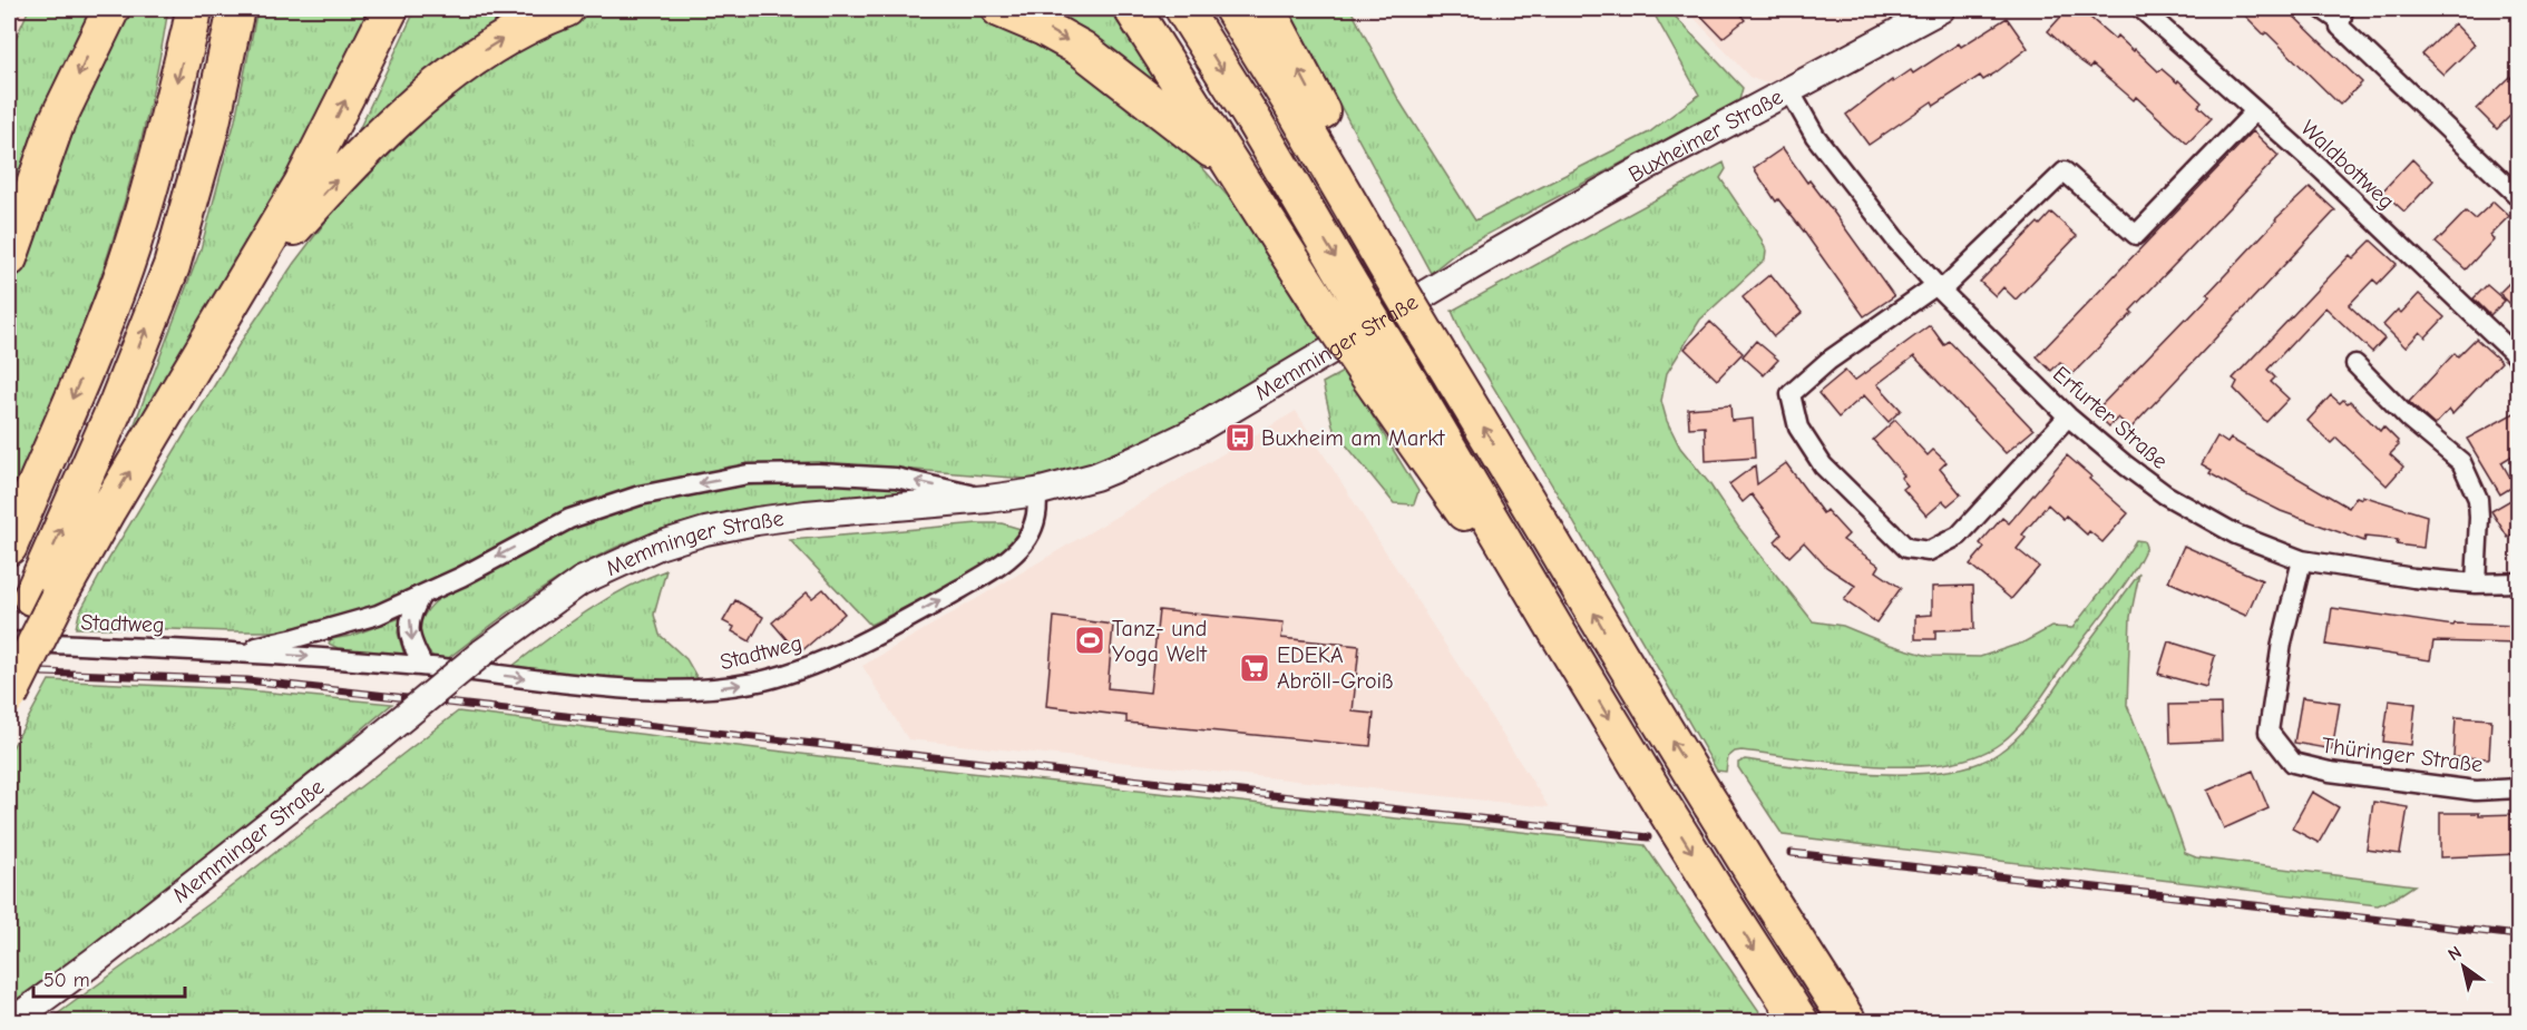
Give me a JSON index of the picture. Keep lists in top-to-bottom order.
{
  "streets": {
    "street": [
      "Buxheimer Straße",
      "Waldbottweg",
      "Memminger Straße",
      "Erfurter Straße",
      "Stadtweg",
      "Thüringer Straße"
    ]
  },
  "crossings": [
    ["Buxheimer Straße", "Memminger Straße"],
    ["Buxheimer Straße", "Erfurter Straße"],
    ["Memminger Straße", "Stadtweg"],
    ["Erfurter Straße", "Thüringer Straße"]
  ],
  "places": {
    "bus stop": ["Buxheim am Markt"],
    "sports": ["Tanz- und Yoga Welt"],
    "supermarket": ["EDEKA Abröll-Groiß"]
  },
  "scale_bar": "50 m",
  "north": "top left"
}
